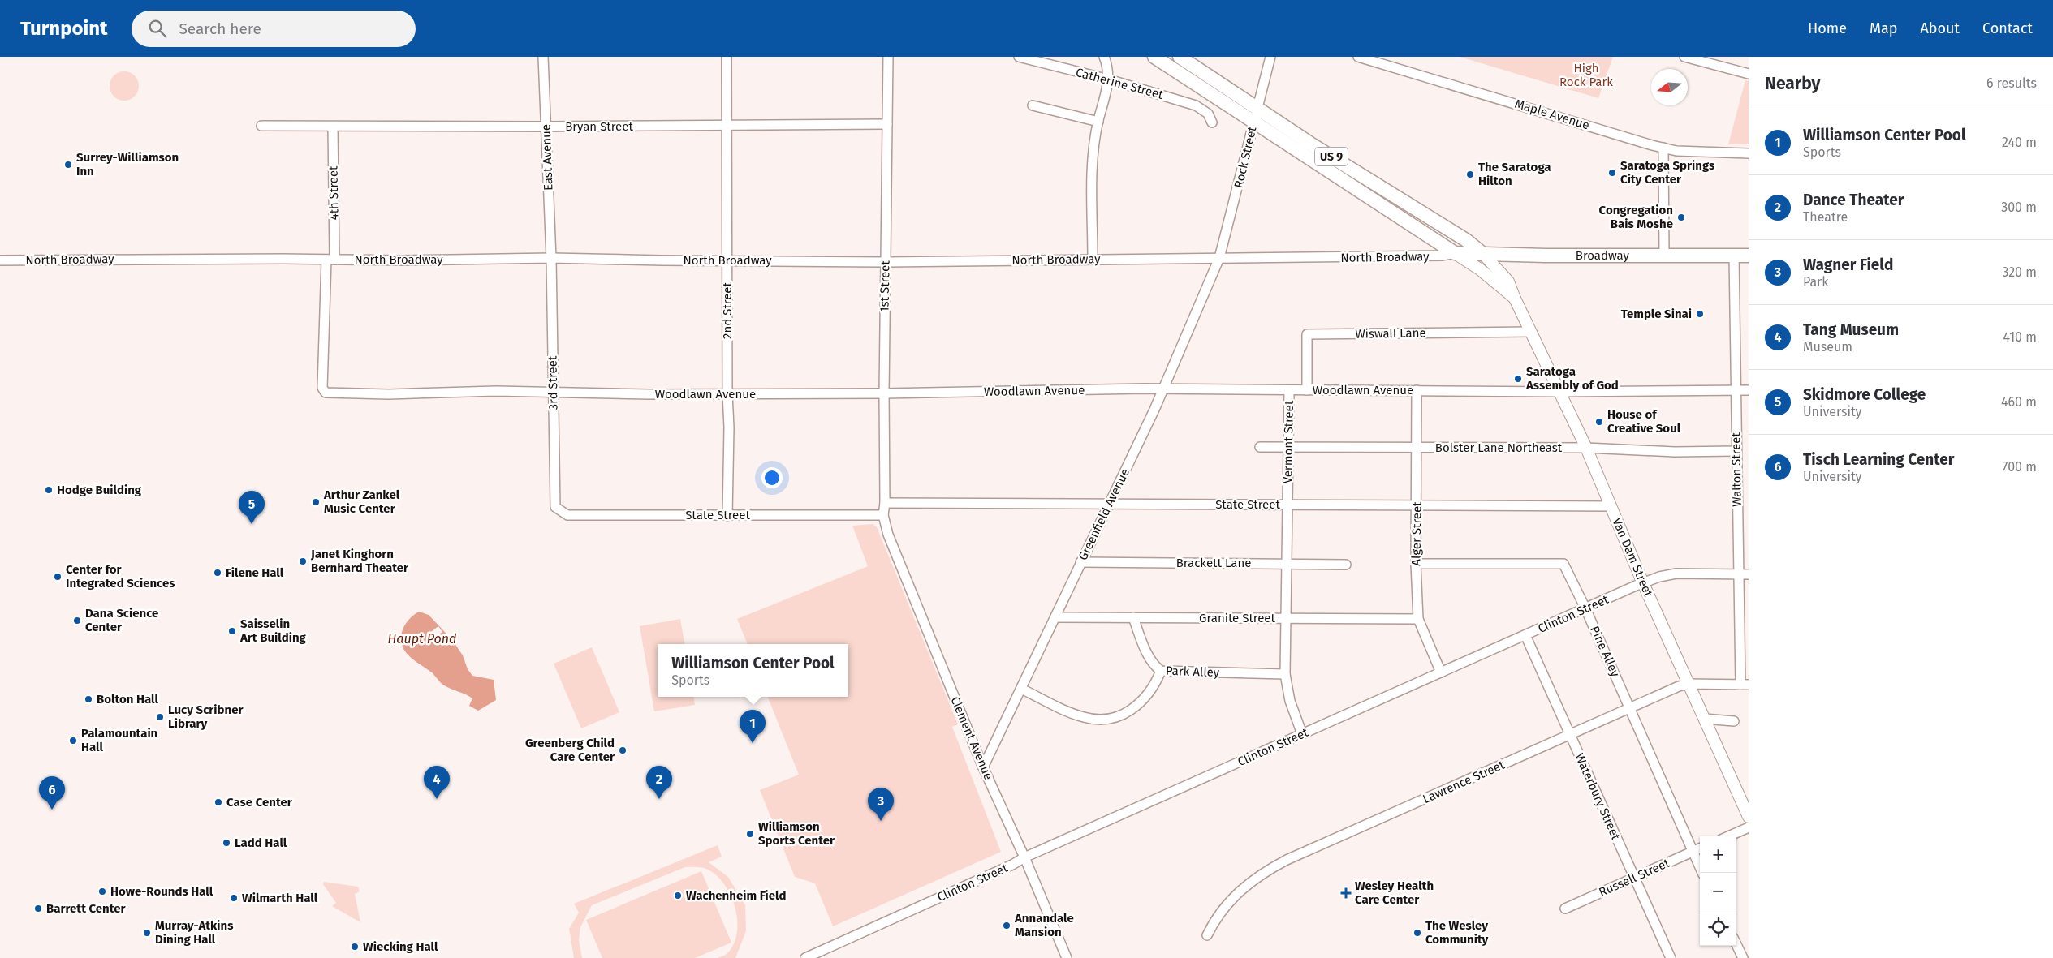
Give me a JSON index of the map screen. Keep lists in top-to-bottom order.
{
  "streets": {
    "highway": ["US 9", "Broadway"],
    "main road": ["Van Dam Street"],
    "street": [
      "Catherine Street",
      "Maple Avenue",
      "Bryan Street",
      "East Avenue",
      "Rock Street",
      "4th Street",
      "North Broadway",
      "1st Street",
      "2nd Street",
      "Wiswall Lane",
      "3rd Street",
      "Woodlawn Avenue",
      "Vermont Street",
      "Bolster Lane Northeast",
      "Walton Street",
      "State Street",
      "Greenfield Avenue",
      "Alger Street",
      "Brackett Lane",
      "Clinton Street",
      "Granite Street",
      "Pine Alley",
      "Park Alley",
      "Clement Avenue",
      "Lawrence Street",
      "Waterbury Street",
      "Russell Street"
    ]
  },
  "crossings": [
    ["Bryan Street", "East Avenue"],
    ["Bryan Street", "4th Street"],
    ["Bryan Street", "1st Street"],
    ["Bryan Street", "2nd Street"],
    ["US 9", "Rock Street"],
    ["US 9", "Broadway"],
    ["US 9", "North Broadway"],
    ["US 9", "Van Dam Street"],
    ["East Avenue", "North Broadway"],
    ["East Avenue", "3rd Street"],
    ["Rock Street", "North Broadway"],
    ["Rock Street", "Greenfield Avenue"],
    ["4th Street", "North Broadway"],
    ["4th Street", "Woodlawn Avenue"],
    ["Broadway", "North Broadway"],
    ["Broadway", "Walton Street"],
    ["Broadway", "Van Dam Street"],
    ["North Broadway", "1st Street"],
    ["North Broadway", "2nd Street"],
    ["North Broadway", "3rd Street"],
    ["North Broadway", "Greenfield Avenue"],
    ["North Broadway", "Van Dam Street"],
    ["1st Street", "Woodlawn Avenue"],
    ["1st Street", "State Street"],
    ["1st Street", "Clement Avenue"],
    ["2nd Street", "Woodlawn Avenue"],
    ["2nd Street", "State Street"],
    ["Wiswall Lane", "Woodlawn Avenue"],
    ["Wiswall Lane", "Van Dam Street"],
    ["3rd Street", "Woodlawn Avenue"],
    ["3rd Street", "State Street"],
    ["Woodlawn Avenue", "Vermont Street"],
    ["Woodlawn Avenue", "Walton Street"],
    ["Woodlawn Avenue", "Greenfield Avenue"],
    ["Woodlawn Avenue", "Alger Street"],
    ["Woodlawn Avenue", "Van Dam Street"],
    ["Vermont Street", "Bolster Lane Northeast"],
    ["Vermont Street", "State Street"],
    ["Vermont Street", "Brackett Lane"],
    ["Vermont Street", "Clinton Street"],
    ["Vermont Street", "Granite Street"],
    ["Vermont Street", "Park Alley"],
    ["Bolster Lane Northeast", "Walton Street"],
    ["Bolster Lane Northeast", "Alger Street"],
    ["Bolster Lane Northeast", "Van Dam Street"],
    ["Walton Street", "Clinton Street"],
    ["Walton Street", "Lawrence Street"],
    ["State Street", "Greenfield Avenue"],
    ["State Street", "Alger Street"],
    ["State Street", "Van Dam Street"],
    ["State Street", "Clement Avenue"],
    ["Greenfield Avenue", "Brackett Lane"],
    ["Greenfield Avenue", "Granite Street"],
    ["Greenfield Avenue", "Park Alley"],
    ["Greenfield Avenue", "Clement Avenue"],
    ["Alger Street", "Clinton Street"],
    ["Alger Street", "Granite Street"],
    ["Alger Street", "Pine Alley"],
    ["Van Dam Street", "Clinton Street"],
    ["Van Dam Street", "Lawrence Street"],
    ["Clinton Street", "Pine Alley"],
    ["Clinton Street", "Clement Avenue"],
    ["Clinton Street", "Waterbury Street"],
    ["Granite Street", "Park Alley"],
    ["Pine Alley", "Lawrence Street"],
    ["Pine Alley", "Russell Street"],
    ["Lawrence Street", "Waterbury Street"],
    ["Waterbury Street", "Russell Street"]
  ],
  "water": ["Haupt Pond"],
  "parks": ["High Rock Park"],
  "places": {
    "other": [
      "Surrey-Williamson Inn",
      "Saratoga Springs City Center",
      "The Saratoga Hilton",
      "Congregation Bais Moshe",
      "Temple Sinai",
      "Saratoga Assembly of God",
      "House of Creative Soul",
      "Hodge Building",
      "Arthur Zankel Music Center",
      "Janet Kinghorn Bernhard Theater",
      "Filene Hall",
      "Center for Integrated Sciences",
      "Dana Science Center",
      "Saisselin Art Building",
      "Bolton Hall",
      "Lucy Scribner Library",
      "Palamountain Hall",
      "Greenberg Child Care Center",
      "Case Center",
      "Williamson Sports Center",
      "Ladd Hall",
      "Howe-Rounds Hall",
      "Wachenheim Field",
      "Wilmarth Hall",
      "Barrett Center",
      "Annandale Mansion",
      "Murray-Atkins Dining Hall",
      "The Wesley Community",
      "Wiecking Hall"
    ],
    "health": ["Wesley Health Care Center"]
  },
  "north": "left",
  "page": {
    "header": "Turnpoint",
    "search": "Search here",
    "nav": [
      "Home",
      "Map",
      "About",
      "Contact"
    ],
    "heading": ["Nearby", "6 results"],
    "list": [
      {
        "mark": "1",
        "name": "Williamson Center Pool",
        "note": "Sports",
        "value": "240 m"
      },
      {
        "mark": "2",
        "name": "Dance Theater",
        "note": "Theatre",
        "value": "300 m"
      },
      {
        "mark": "3",
        "name": "Wagner Field",
        "note": "Park",
        "value": "320 m"
      },
      {
        "mark": "4",
        "name": "Tang Museum",
        "note": "Museum",
        "value": "410 m"
      },
      {
        "mark": "5",
        "name": "Skidmore College",
        "note": "University",
        "value": "460 m"
      },
      {
        "mark": "6",
        "name": "Tisch Learning Center",
        "note": "University",
        "value": "700 m"
      }
    ],
    "pins": [
      "5",
      "1",
      "2",
      "4",
      "6",
      "3"
    ],
    "popup": ["Williamson Center Pool", "Sports"],
    "map_buttons": ["+", "−"]
  }
}
